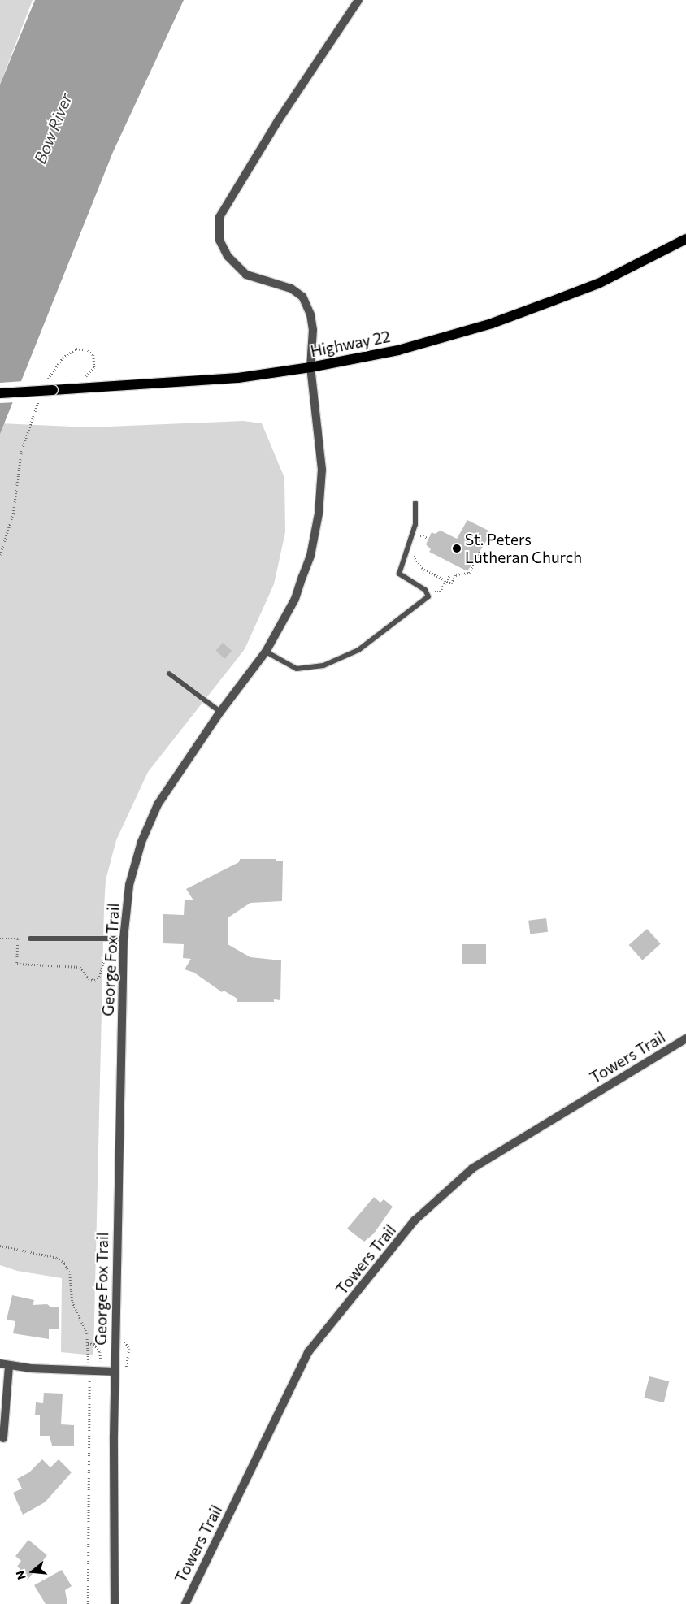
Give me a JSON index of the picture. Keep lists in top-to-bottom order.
{
  "streets": {
    "main road": ["Highway 22"],
    "street": ["George Fox Trail", "Towers Trail"]
  },
  "crossings": [
    ["Highway 22", "George Fox Trail"]
  ],
  "water": ["Bow River"],
  "places": ["St. Peters Lutheran Church"],
  "north": "left"
}
